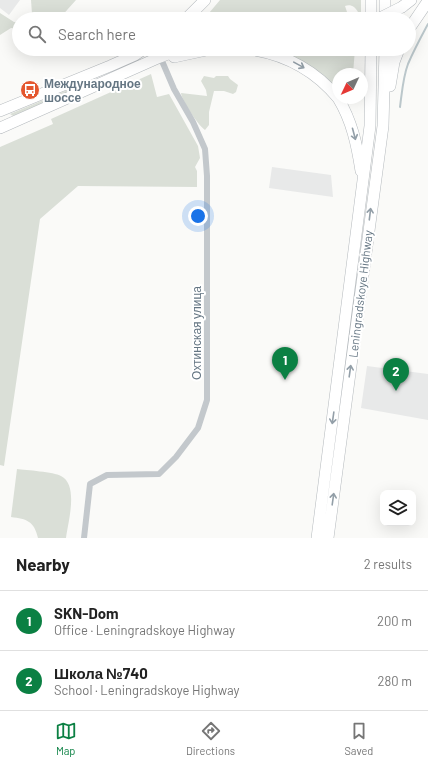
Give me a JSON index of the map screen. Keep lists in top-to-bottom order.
{
  "streets": {
    "highway": ["Leningradskoye Highway"],
    "street": ["Охтинская улица"]
  },
  "places": {
    "bus stop": ["Международное шоссе"]
  },
  "north": "bottom left",
  "page": {
    "search": "Search here",
    "pins": ["1", "2"],
    "heading": ["Nearby", "2 results"],
    "list": [
      {
        "mark": "1",
        "name": "SKN-Dom",
        "note": "Office · Leningradskoye Highway",
        "value": "200 m"
      },
      {
        "mark": "2",
        "name": "Школа №740",
        "note": "School · Leningradskoye Highway",
        "value": "280 m"
      }
    ],
    "nav": ["Map", "Directions", "Saved"]
  }
}
